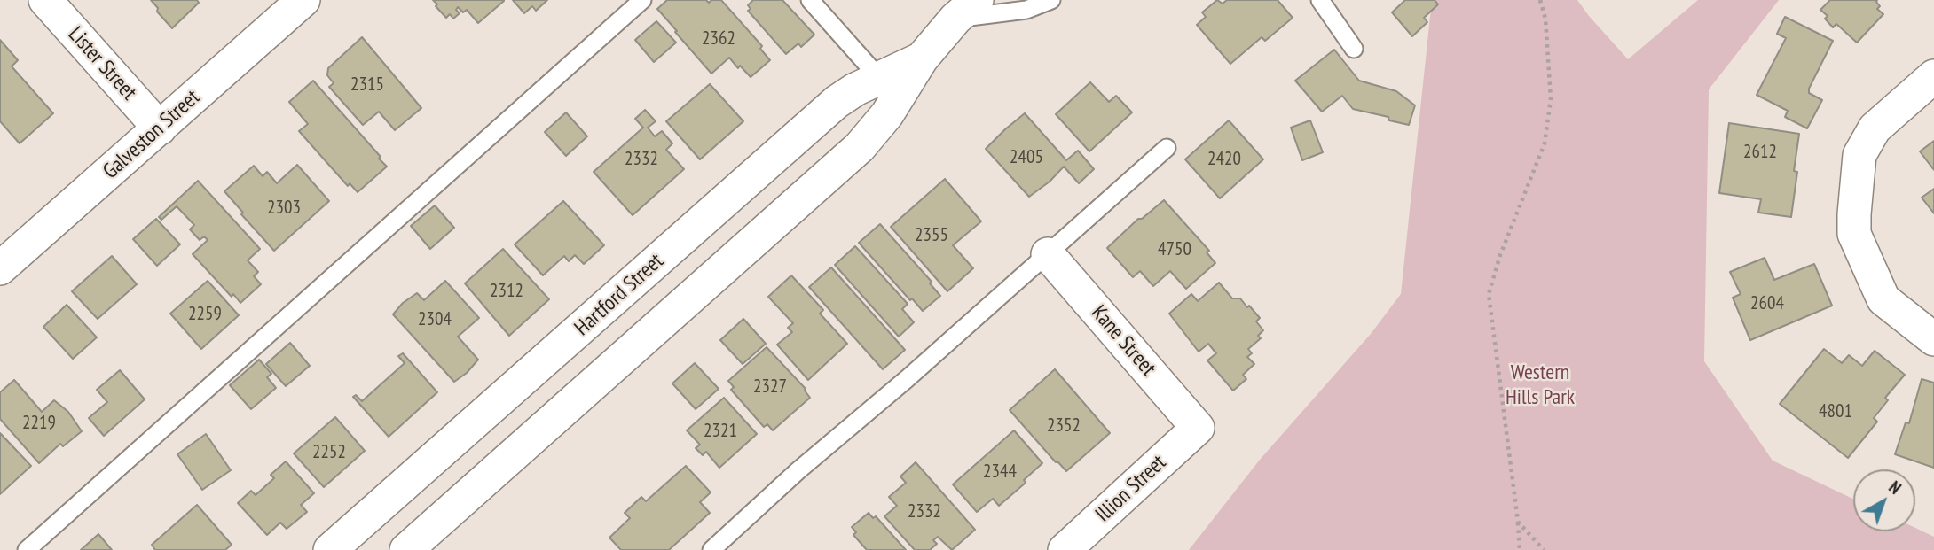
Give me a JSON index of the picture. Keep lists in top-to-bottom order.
{
  "streets": {
    "street": [
      "Lister Street",
      "Galveston Street",
      "Hartford Street",
      "Kane Street",
      "Illion Street"
    ]
  },
  "crossings": [
    ["Lister Street", "Galveston Street"],
    ["Kane Street", "Illion Street"]
  ],
  "parks": ["Western Hills Park"],
  "house_numbers": [
    "2362",
    "2315",
    "2612",
    "2405",
    "2332",
    "2420",
    "2303",
    "2355",
    "4750",
    "2312",
    "2604",
    "2259",
    "2304",
    "2327",
    "4801",
    "2219",
    "2352",
    "2321",
    "2252",
    "2344",
    "2332"
  ],
  "north": "top right"
}
